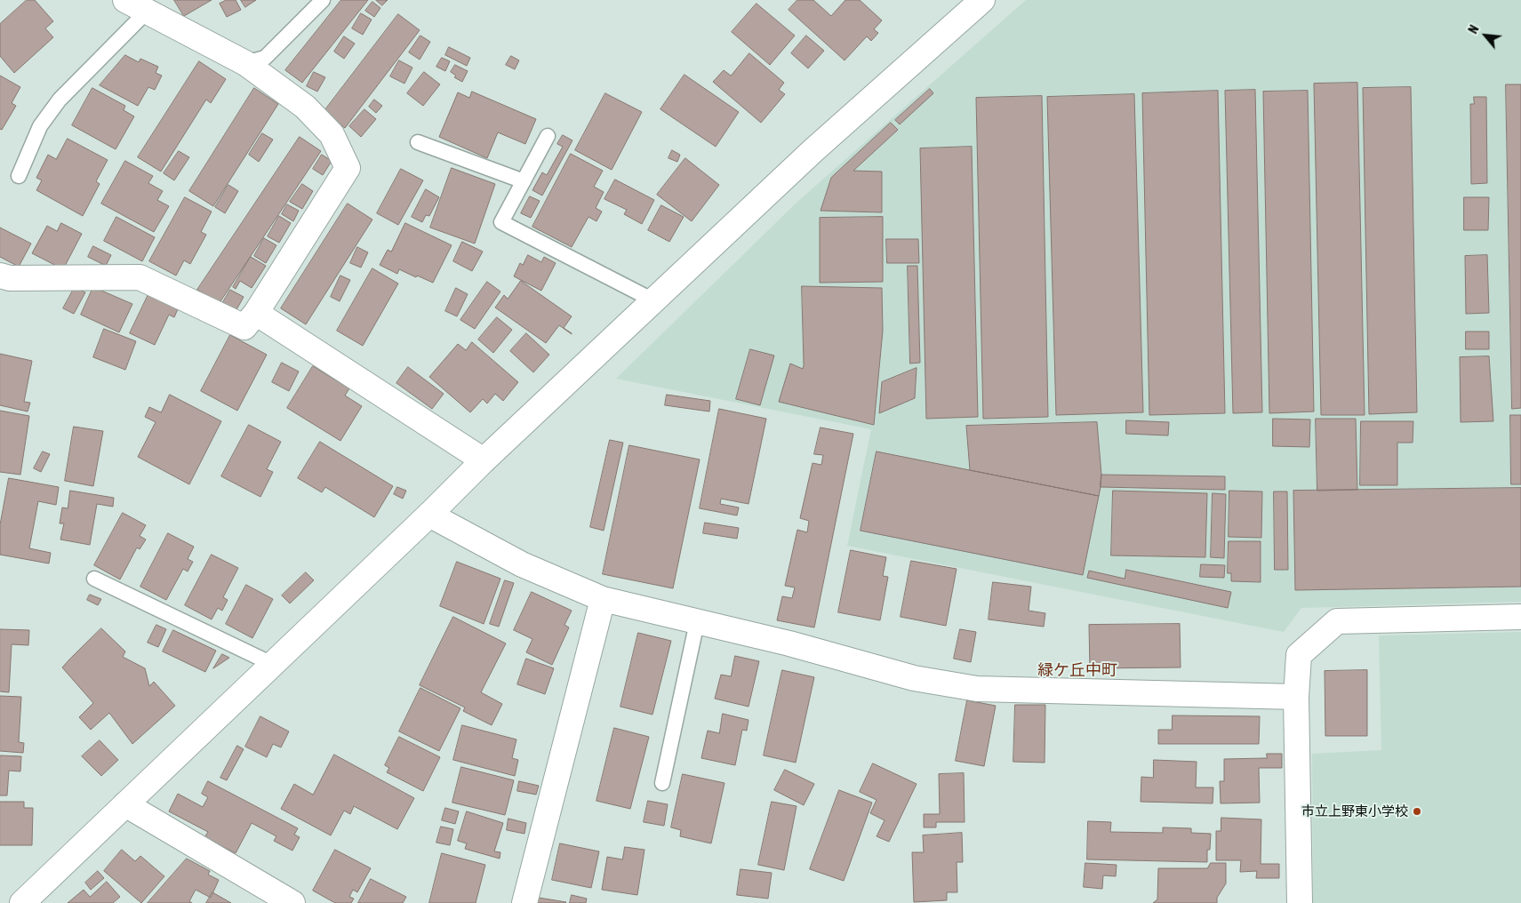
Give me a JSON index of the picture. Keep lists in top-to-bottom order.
{
  "districts": ["緑ケ丘中町"],
  "places": ["市立上野東小学校"],
  "north": "top left"
}
